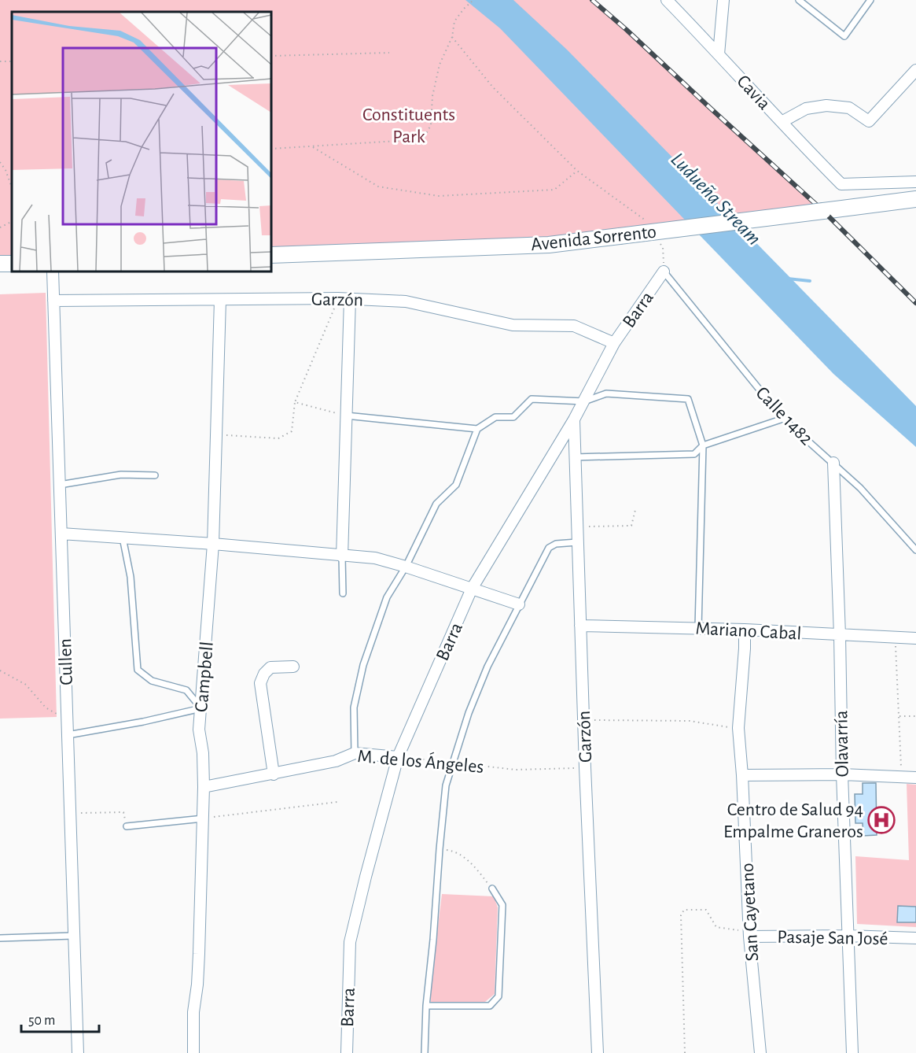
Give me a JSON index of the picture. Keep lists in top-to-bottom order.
{
  "streets": {
    "main road": ["Avenida Sorrento"],
    "street": [
      "Cavia",
      "Garzón",
      "Barra",
      "Mariano Cabal",
      "Cullen",
      "Campbell",
      "Olavarría",
      "M. de los Ángeles",
      "San Cayetano",
      "Pasaje San José"
    ],
    "lane": ["Calle 1482"]
  },
  "crossings": [
    ["Garzón", "Barra"],
    ["Garzón", "Mariano Cabal"],
    ["Garzón", "Cullen"],
    ["Garzón", "Campbell"],
    ["Garzón", "M. de los Ángeles"],
    ["Barra", "Calle 1482"],
    ["Barra", "M. de los Ángeles"],
    ["Calle 1482", "Olavarría"],
    ["Mariano Cabal", "Olavarría"],
    ["Mariano Cabal", "San Cayetano"],
    ["Campbell", "M. de los Ángeles"],
    ["Olavarría", "Pasaje San José"],
    ["San Cayetano", "Pasaje San José"]
  ],
  "water": ["Ludueña Stream"],
  "parks": ["Constituents Park"],
  "places": {
    "hospital": ["Centro de Salud 94 Empalme Graneros"]
  },
  "scale_bar": "50 m"
}
